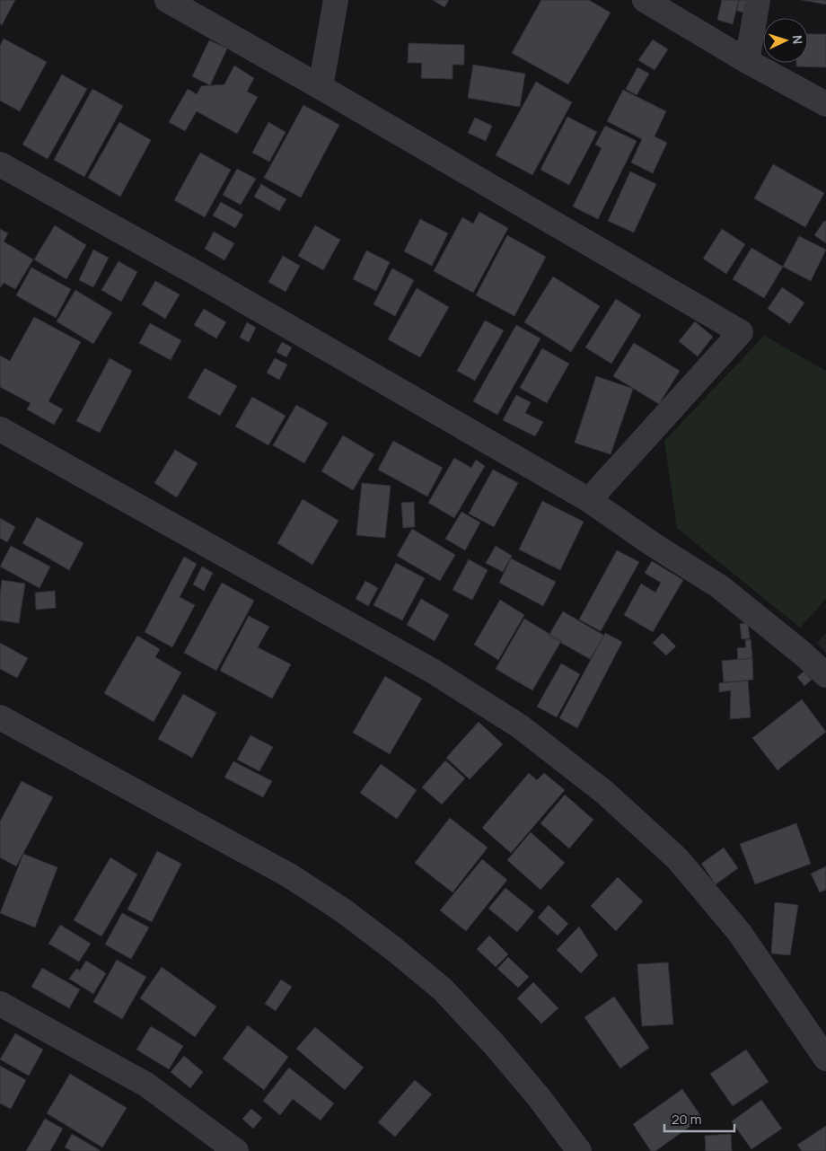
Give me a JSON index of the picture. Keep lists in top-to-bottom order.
{
  "scale_bar": "20 m",
  "north": "right"
}
